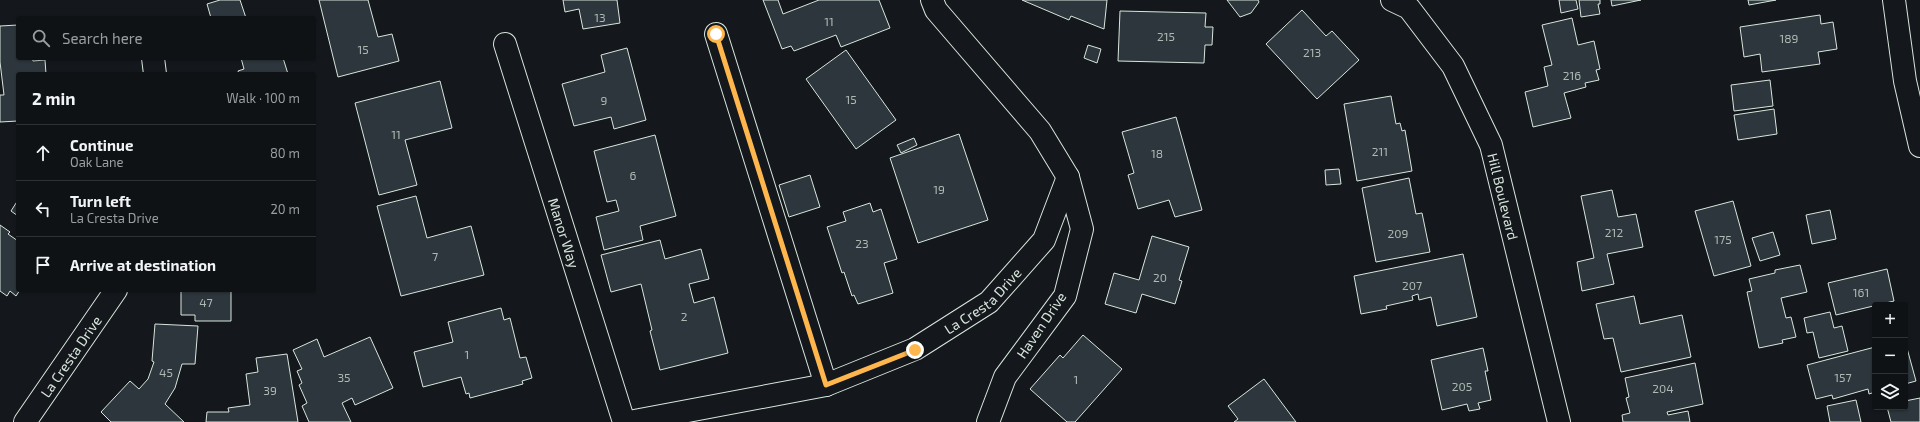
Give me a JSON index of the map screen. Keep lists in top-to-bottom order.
{
  "streets": {
    "street": [
      "Hill Boulevard",
      "Manor Way",
      "La Cresta Drive",
      "Haven Drive"
    ]
  },
  "crossings": [
    ["La Cresta Drive", "Haven Drive"]
  ],
  "house_numbers": [
    "13",
    "11",
    "215",
    "189",
    "15",
    "213",
    "216",
    "15",
    "9",
    "11",
    "211",
    "18",
    "6",
    "19",
    "212",
    "209",
    "175",
    "23",
    "7",
    "20",
    "207",
    "161",
    "47",
    "2",
    "1",
    "45",
    "35",
    "157",
    "1",
    "205",
    "204",
    "39"
  ],
  "page": {
    "search": "Search here",
    "heading": ["2 min", "Walk · 100 m"],
    "list": [
      ["Continue", "Oak Lane", "80 m"],
      ["Turn left", "La Cresta Drive", "20 m"],
      "Arrive at destination"
    ],
    "map_buttons": ["+", "−"]
  }
}
